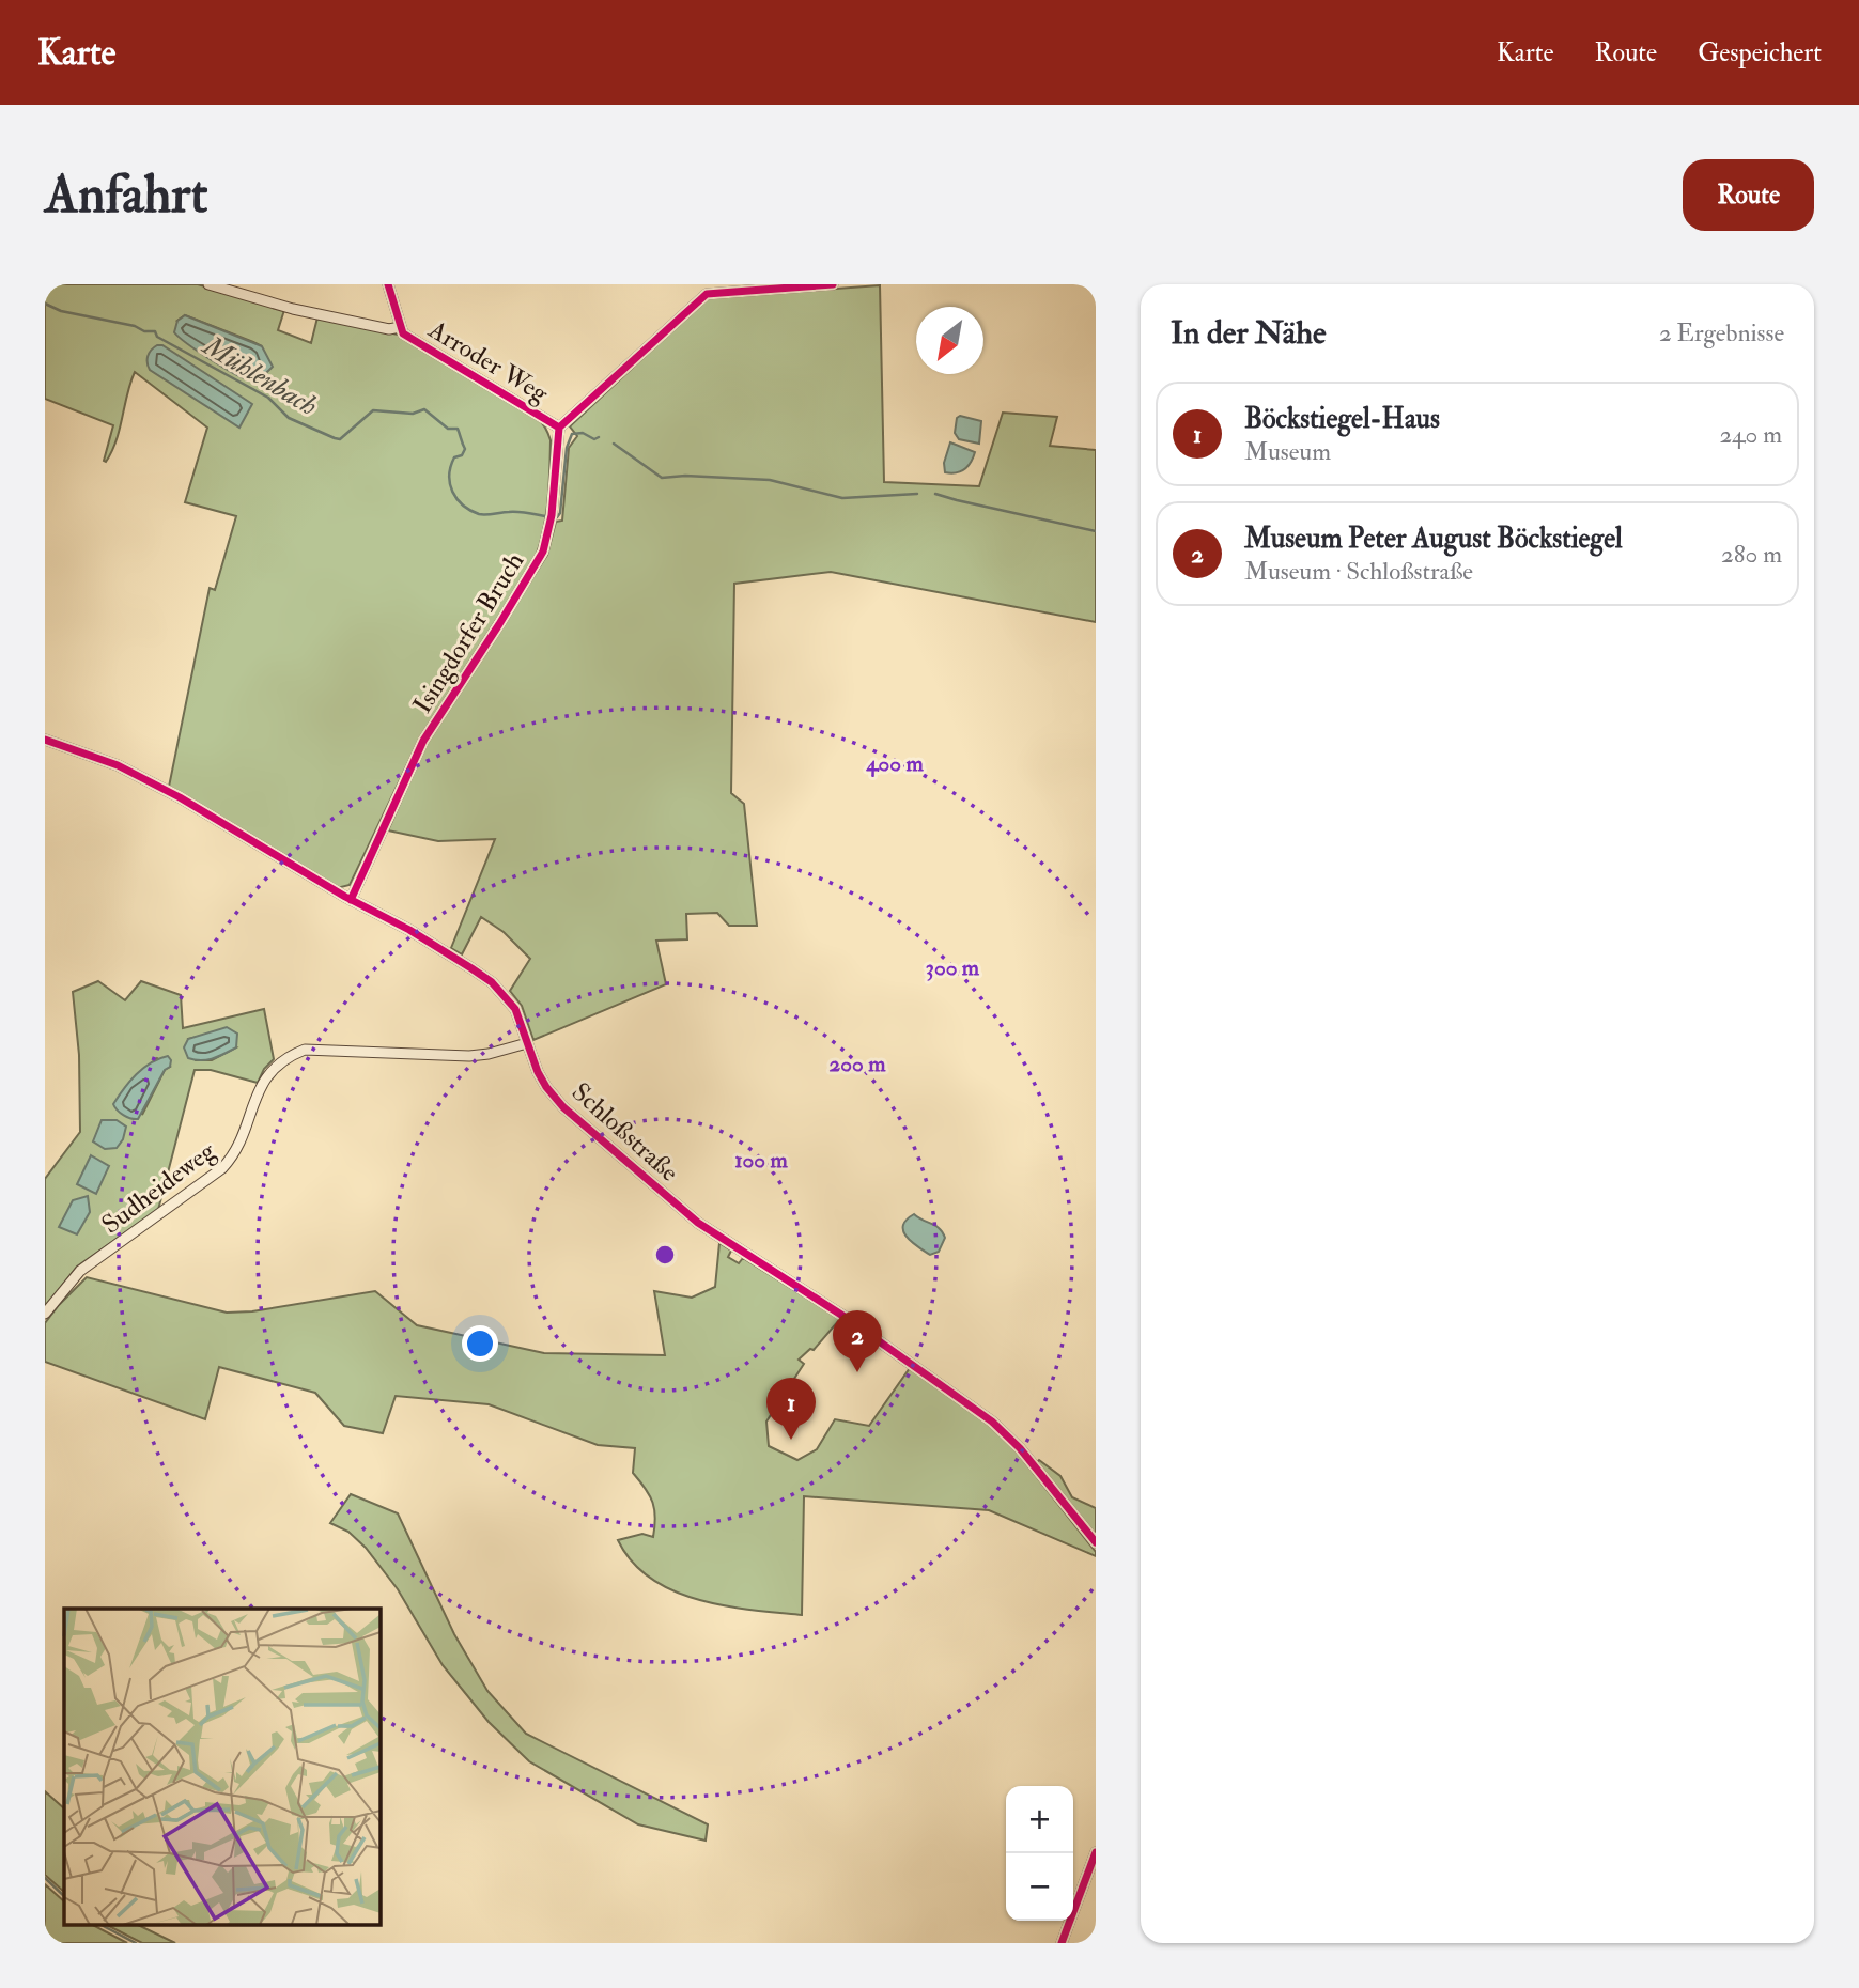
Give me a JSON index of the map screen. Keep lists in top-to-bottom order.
{
  "streets": {
    "street": [
      "Arroder Weg",
      "Isingdorfer Bruch",
      "Schloßstraße",
      "Sudheideweg"
    ]
  },
  "crossings": [
    ["Arroder Weg", "Isingdorfer Bruch"],
    ["Isingdorfer Bruch", "Schloßstraße"],
    ["Schloßstraße", "Sudheideweg"]
  ],
  "water": ["Mühlenbach"],
  "north": "bottom left",
  "page": {
    "header": "Karte",
    "nav": ["Karte", "Route", "Gespeichert"],
    "buttons": "Route",
    "title": "Anfahrt",
    "heading": ["In der Nähe", "2 Ergebnisse"],
    "list": [
      {
        "mark": "1",
        "name": "Böckstiegel-Haus",
        "note": "Museum",
        "value": "240 m"
      },
      {
        "mark": "2",
        "name": "Museum Peter August Böckstiegel",
        "note": "Museum · Schloßstraße",
        "value": "280 m"
      }
    ],
    "pins": ["2", "1"],
    "map_buttons": ["+", "−"]
  },
  "rings": [
    "400 m",
    "300 m",
    "200 m",
    "100 m"
  ]
}
